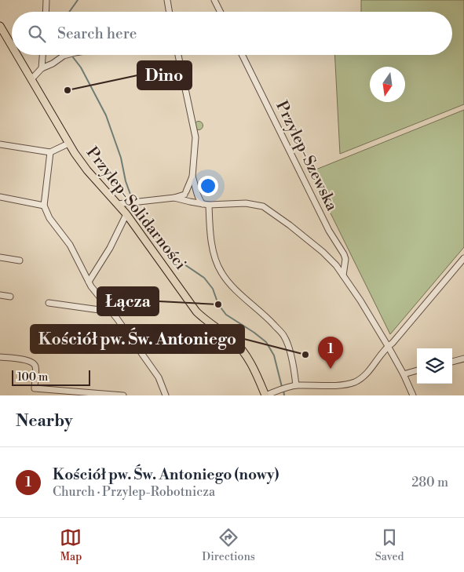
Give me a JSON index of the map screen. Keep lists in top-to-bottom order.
{
  "streets": {
    "main road": ["Przylep-Solidarności"],
    "street": ["Przylep-Szewska"]
  },
  "places": ["Dino", "Łącza", "Kościół pw. Św. Antoniego"],
  "scale_bar": "100 m",
  "north": "bottom",
  "page": {
    "search": "Search here",
    "pins": "1",
    "scale": "100 m",
    "heading": "Nearby",
    "list": [
      {
        "mark": "1",
        "name": "Kościół pw. Św. Antoniego (nowy)",
        "note": "Church · Przylep-Robotnicza",
        "value": "280 m"
      }
    ],
    "nav": ["Map", "Directions", "Saved"]
  }
}
